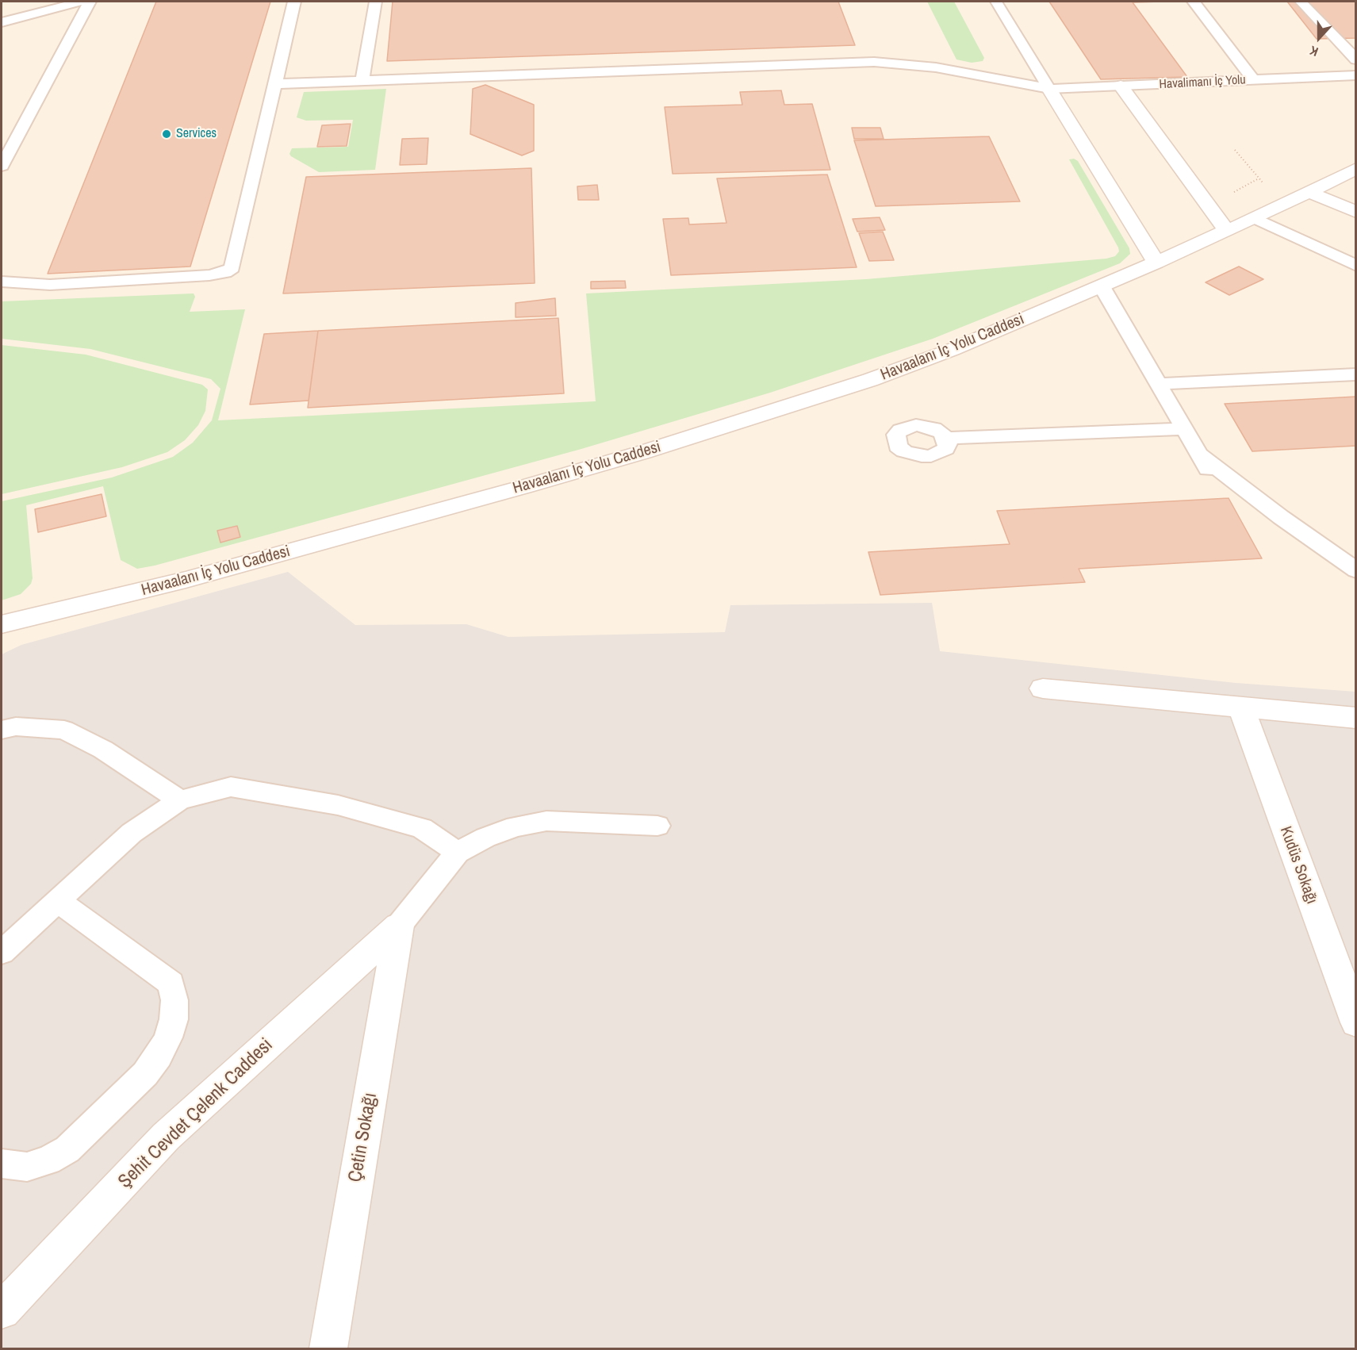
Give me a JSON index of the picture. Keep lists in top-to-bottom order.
{
  "streets": {
    "street": [
      "Havaalanı İç Yolu Caddesi",
      "Kudüs Sokağı",
      "Şehit Cevdet Çelenk Caddesi",
      "Çetin Sokağı"
    ],
    "lane": ["Havalimanı İç Yolu"]
  },
  "crossings": [
    ["Şehit Cevdet Çelenk Caddesi", "Çetin Sokağı"]
  ],
  "places": ["Services"],
  "north": "bottom"
}
